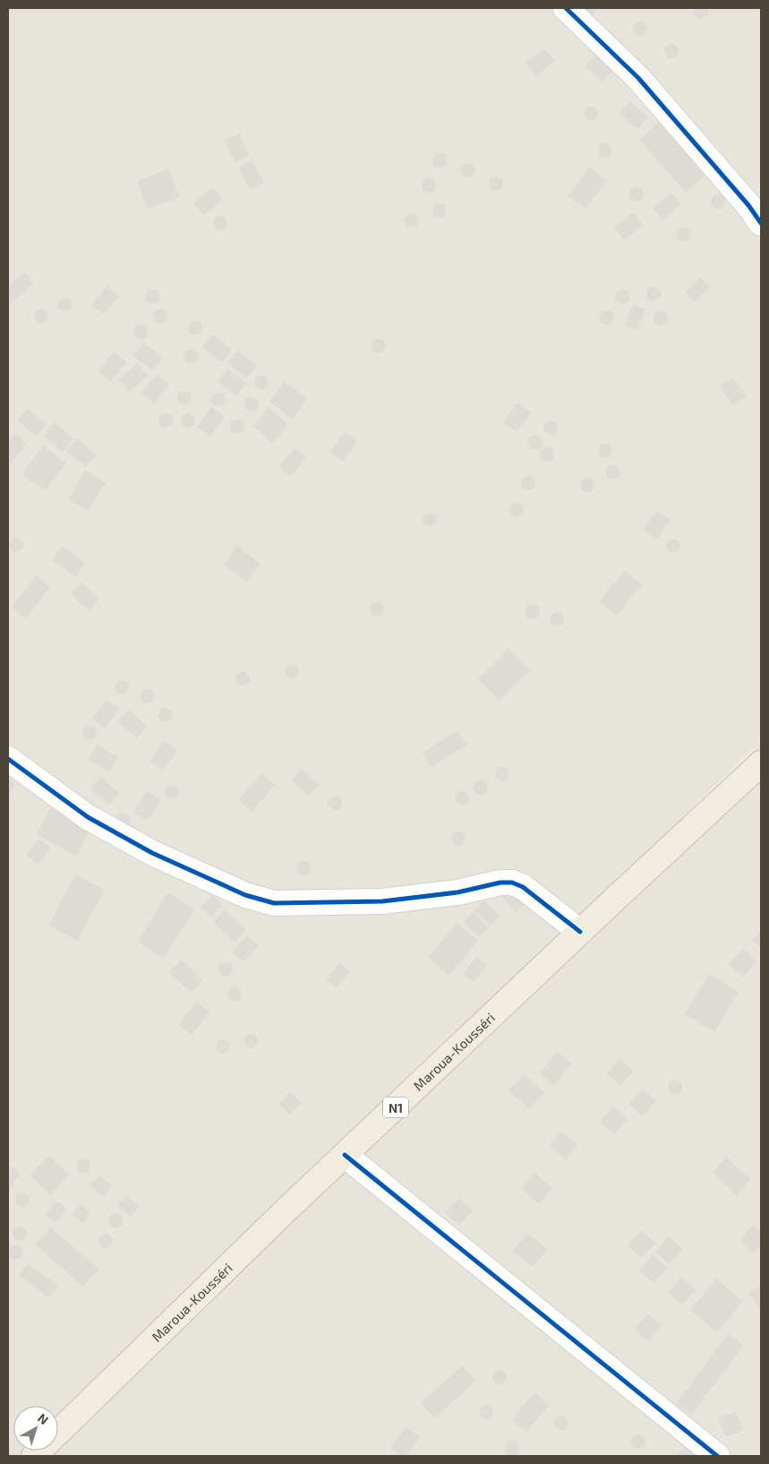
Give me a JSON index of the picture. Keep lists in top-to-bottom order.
{
  "streets": {
    "highway": ["Maroua-Kousséri", "N1"]
  },
  "north": "top right"
}
